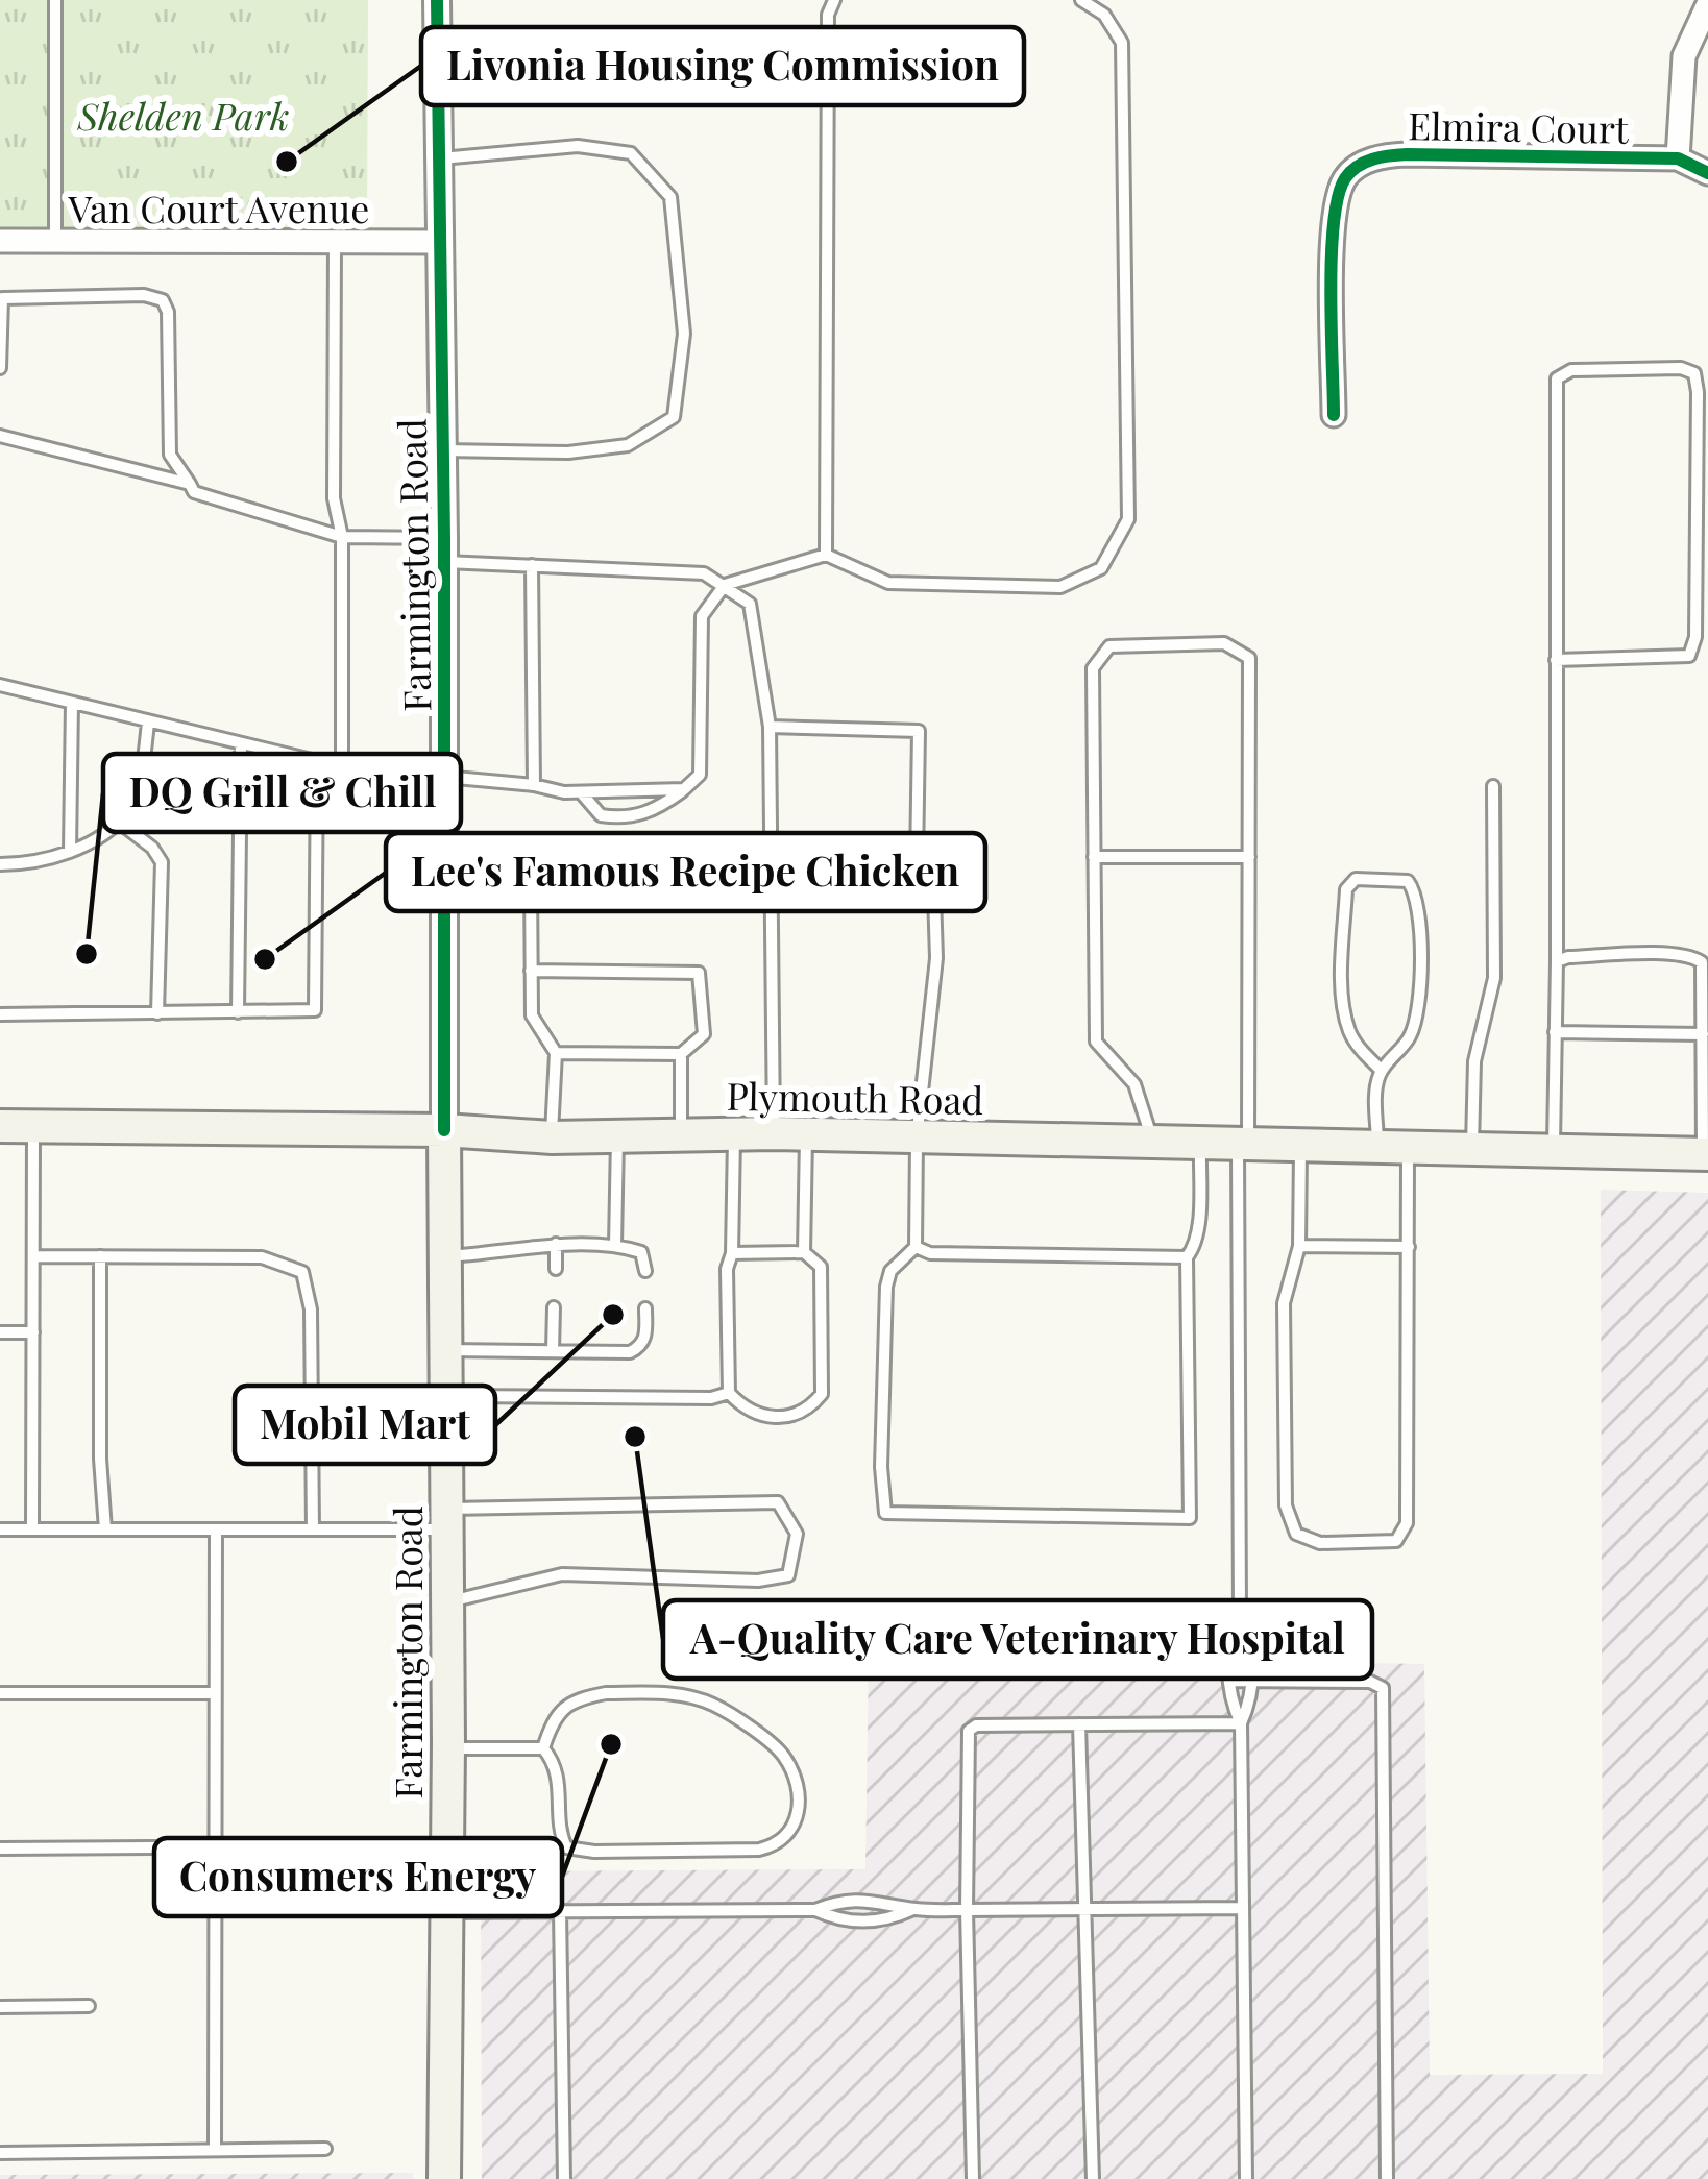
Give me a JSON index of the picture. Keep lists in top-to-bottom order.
{
  "streets": {
    "main road": ["Farmington Road", "Plymouth Road"],
    "street": ["Elmira Court", "Van Court Avenue"]
  },
  "crossings": [
    ["Van Court Avenue", "Farmington Road"],
    ["Farmington Road", "Plymouth Road"]
  ],
  "parks": ["Shelden Park"],
  "places": [
    "Livonia Housing Commission",
    "DQ Grill & Chill",
    "Lee's Famous Recipe Chicken",
    "Mobil Mart",
    "A-Quality Care Veterinary Hospital",
    "Consumers Energy"
  ]
}
